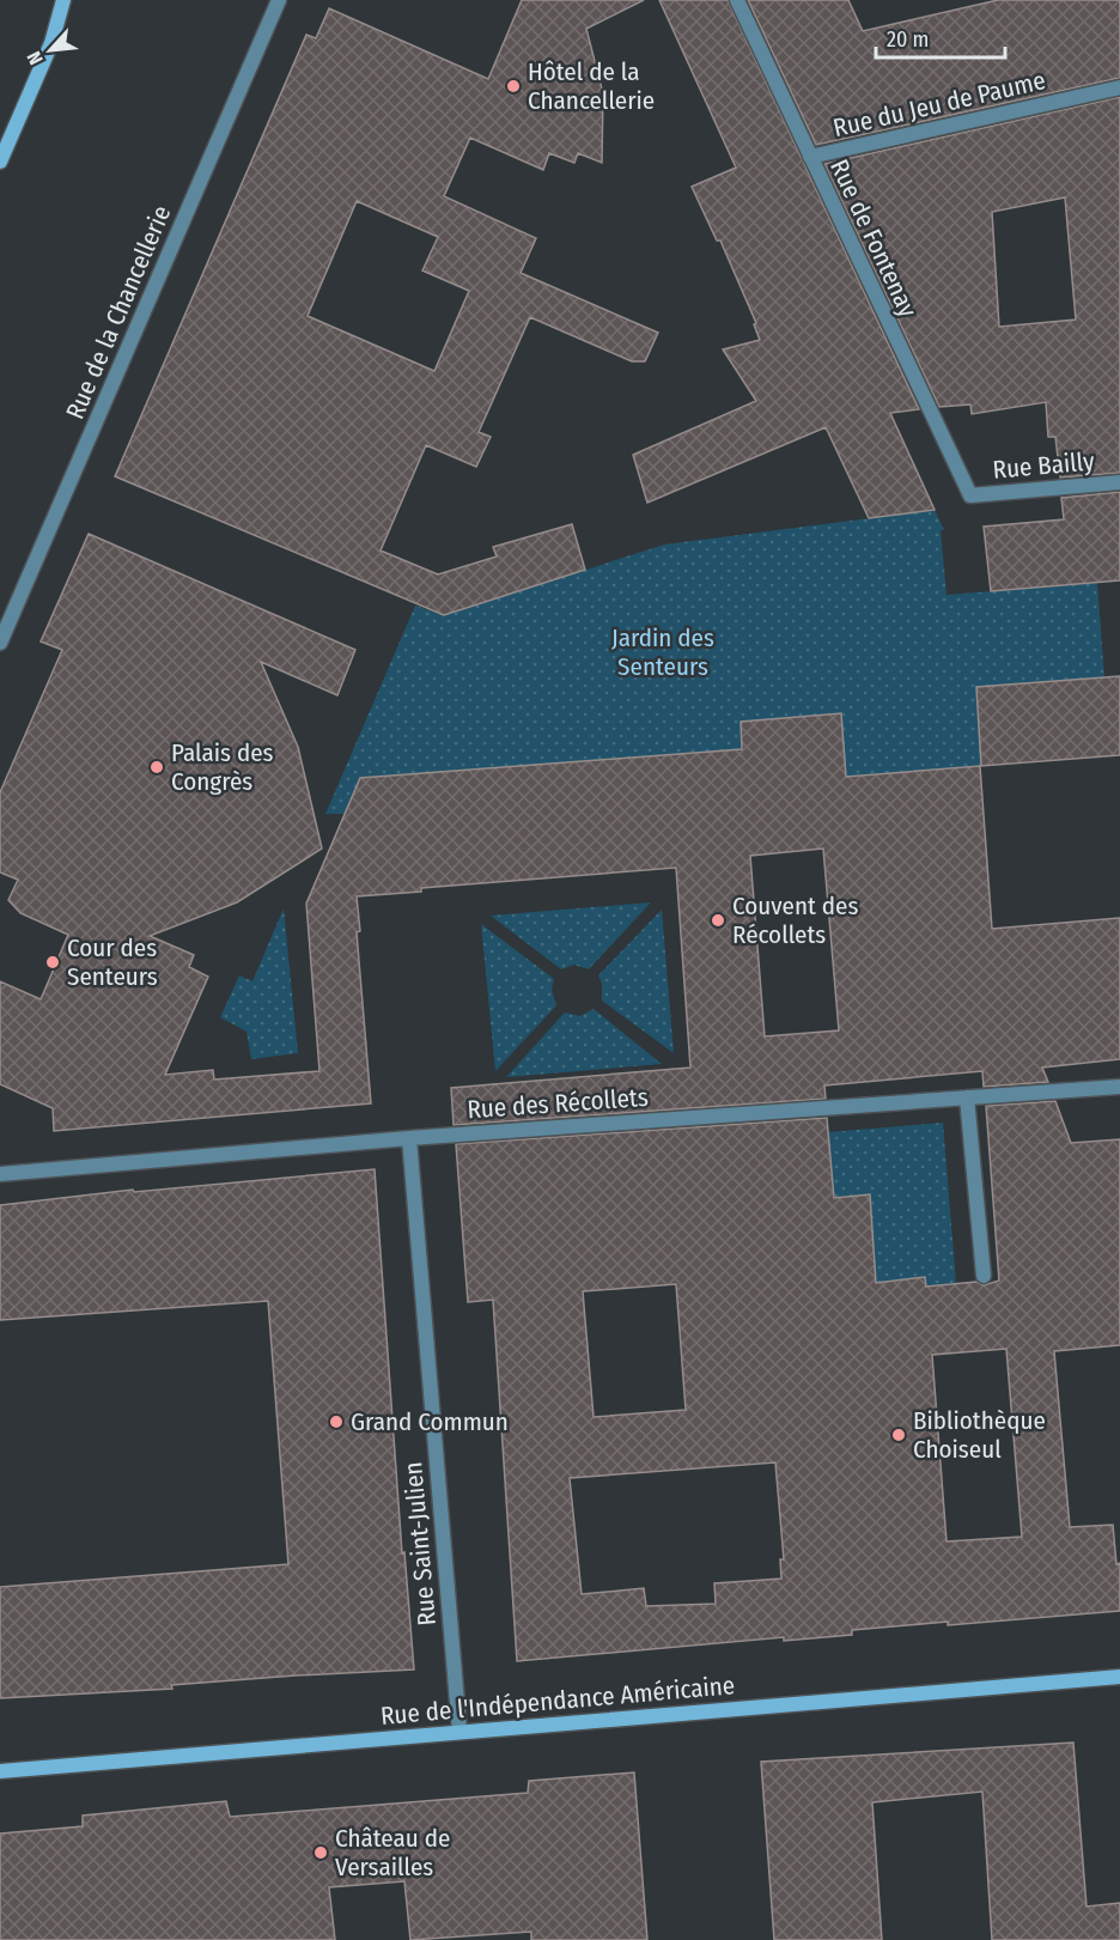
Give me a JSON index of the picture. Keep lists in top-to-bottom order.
{
  "streets": {
    "main road": ["Rue de l'Indépendance Américaine"],
    "street": [
      "Rue du Jeu de Paume",
      "Rue de Fontenay",
      "Rue de la Chancellerie",
      "Rue Bailly",
      "Rue des Récollets",
      "Rue Saint-Julien"
    ]
  },
  "crossings": [
    ["Rue du Jeu de Paume", "Rue de Fontenay"],
    ["Rue de Fontenay", "Rue Bailly"],
    ["Rue des Récollets", "Rue Saint-Julien"],
    ["Rue Saint-Julien", "Rue de l'Indépendance Américaine"]
  ],
  "parks": ["Jardin des Senteurs"],
  "places": [
    "Hôtel de la Chancellerie",
    "Palais des Congrès",
    "Couvent des Récollets",
    "Cour des Senteurs",
    "Grand Commun",
    "Bibliothèque Choiseul",
    "Château de Versailles"
  ],
  "scale_bar": "20 m",
  "north": "bottom left"
}
